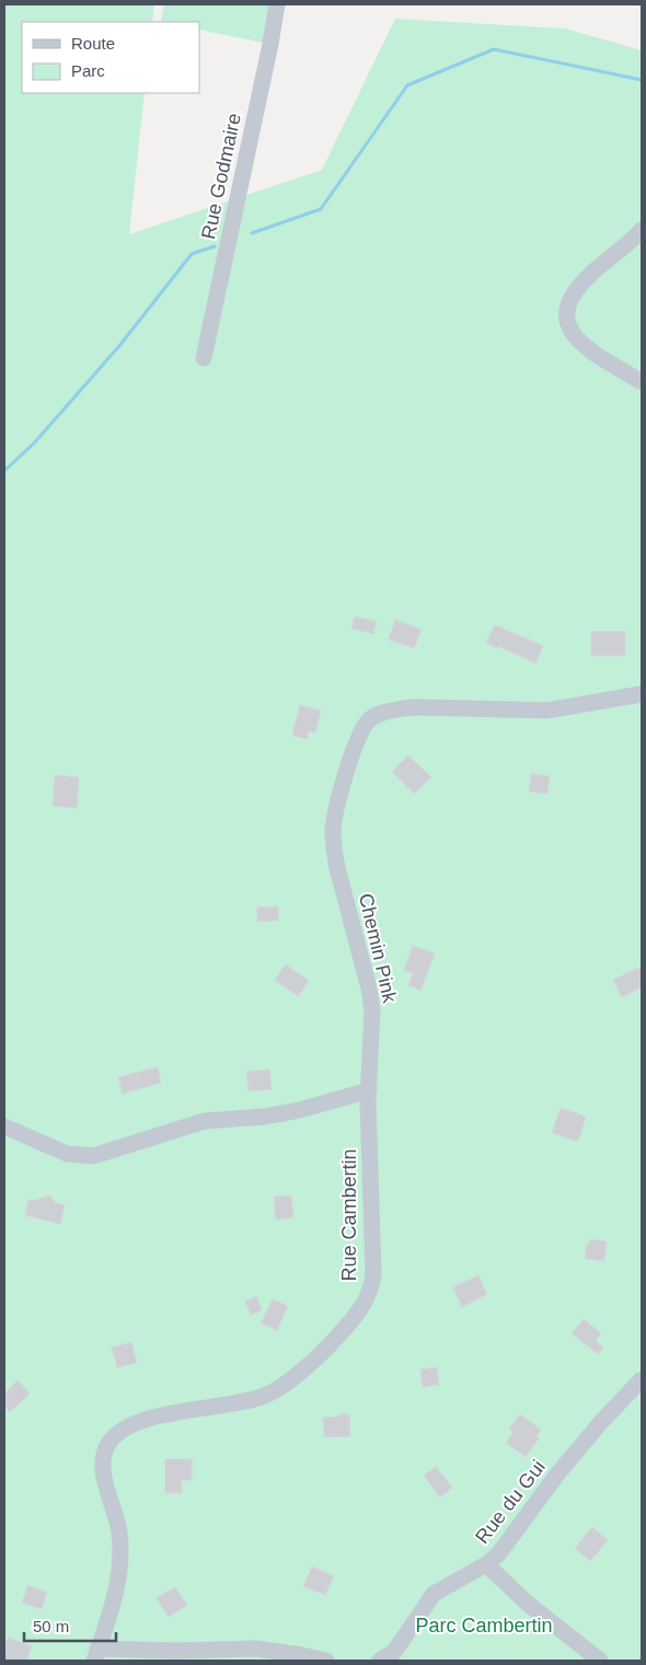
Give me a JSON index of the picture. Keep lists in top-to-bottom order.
{
  "streets": {
    "street": [
      "Rue Godmaire",
      "Chemin Pink",
      "Rue Cambertin",
      "Rue du Gui"
    ]
  },
  "crossings": [
    ["Chemin Pink", "Rue Cambertin"]
  ],
  "parks": ["Parc Cambertin"],
  "legend": ["Route", "Parc"],
  "scale_bar": "50 m"
}
